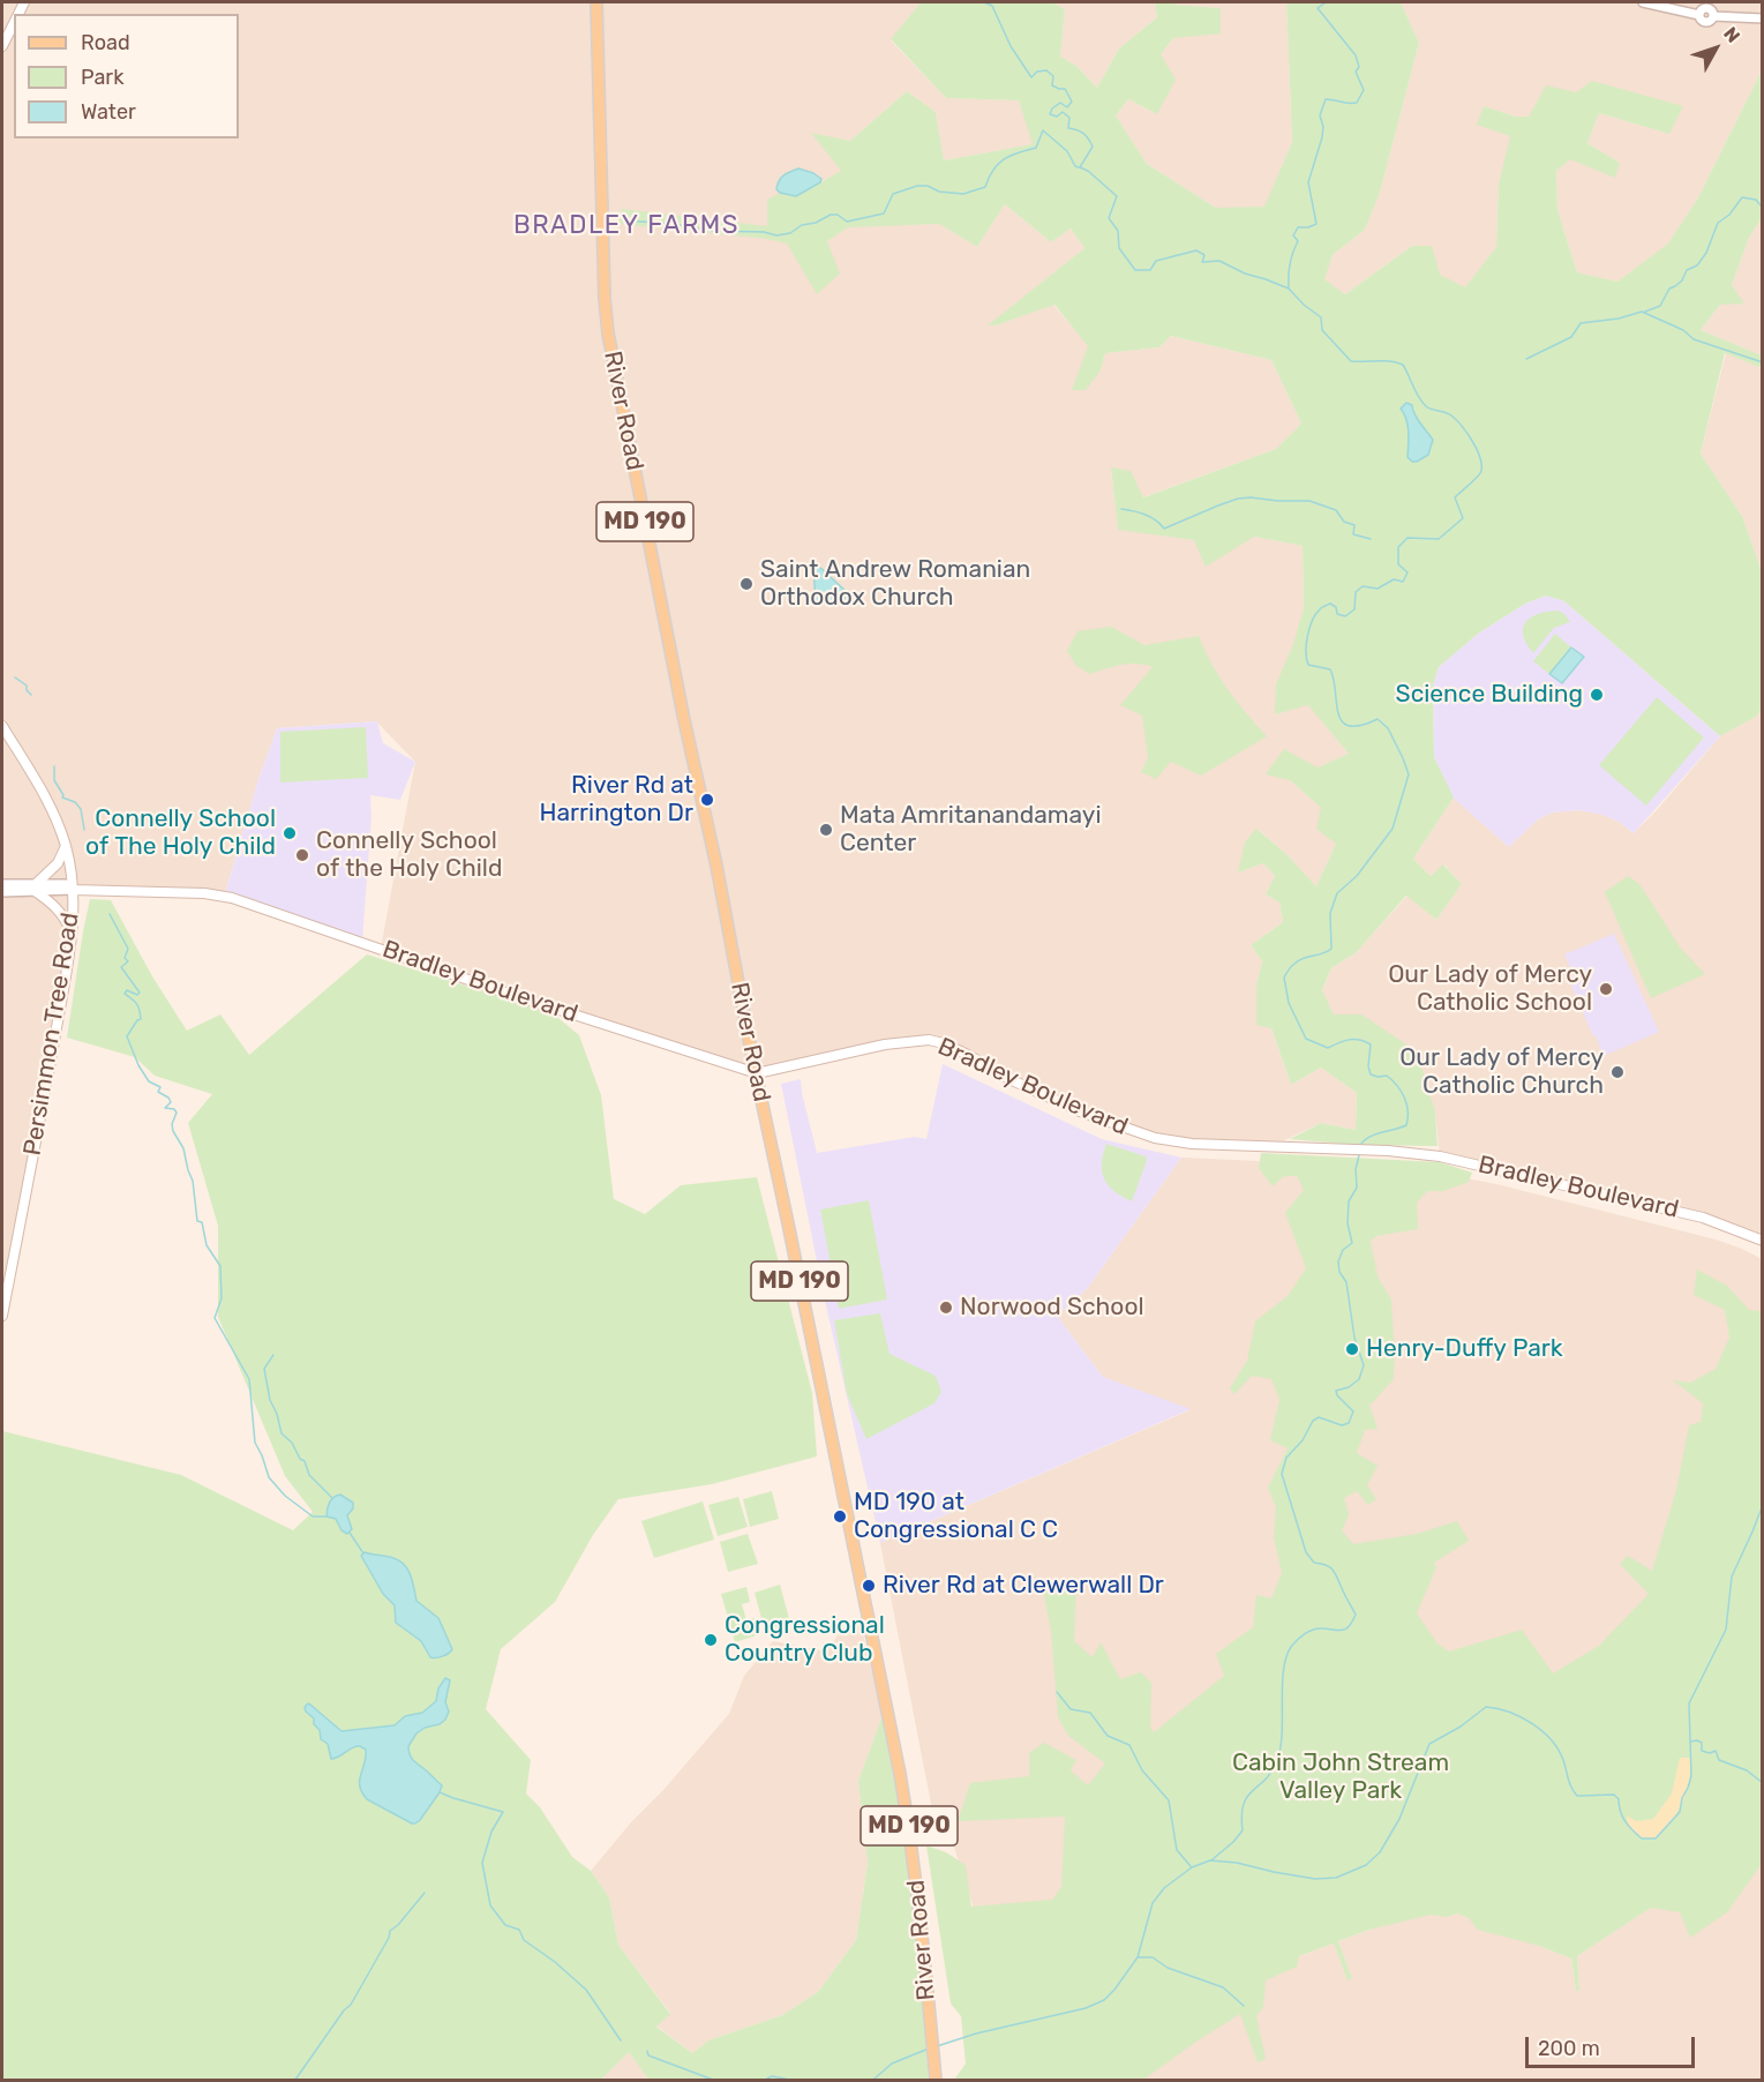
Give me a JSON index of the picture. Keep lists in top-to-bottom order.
{
  "streets": {
    "main road": [
      "River Road",
      "MD 190",
      "Bradley Boulevard",
      "Persimmon Tree Road"
    ]
  },
  "crossings": [
    ["River Road", "Bradley Boulevard"],
    ["Bradley Boulevard", "Persimmon Tree Road"]
  ],
  "districts": ["BRADLEY FARMS"],
  "parks": ["Cabin John Stream Valley Park"],
  "places": [
    "Saint Andrew Romanian Orthodox Church",
    "Science Building",
    "River Rd at Harrington Dr",
    "Mata Amritanandamayi Center",
    "Connelly School of The Holy Child",
    "Connelly School of the Holy Child",
    "Our Lady of Mercy Catholic School",
    "Our Lady of Mercy Catholic Church",
    "Norwood School",
    "Henry-Duffy Park",
    "MD 190 at Congressional C C",
    "River Rd at Clewerwall Dr",
    "Congressional Country Club"
  ],
  "legend": ["Road", "Park", "Water"],
  "scale_bar": "200 m",
  "north": "top right"
}
